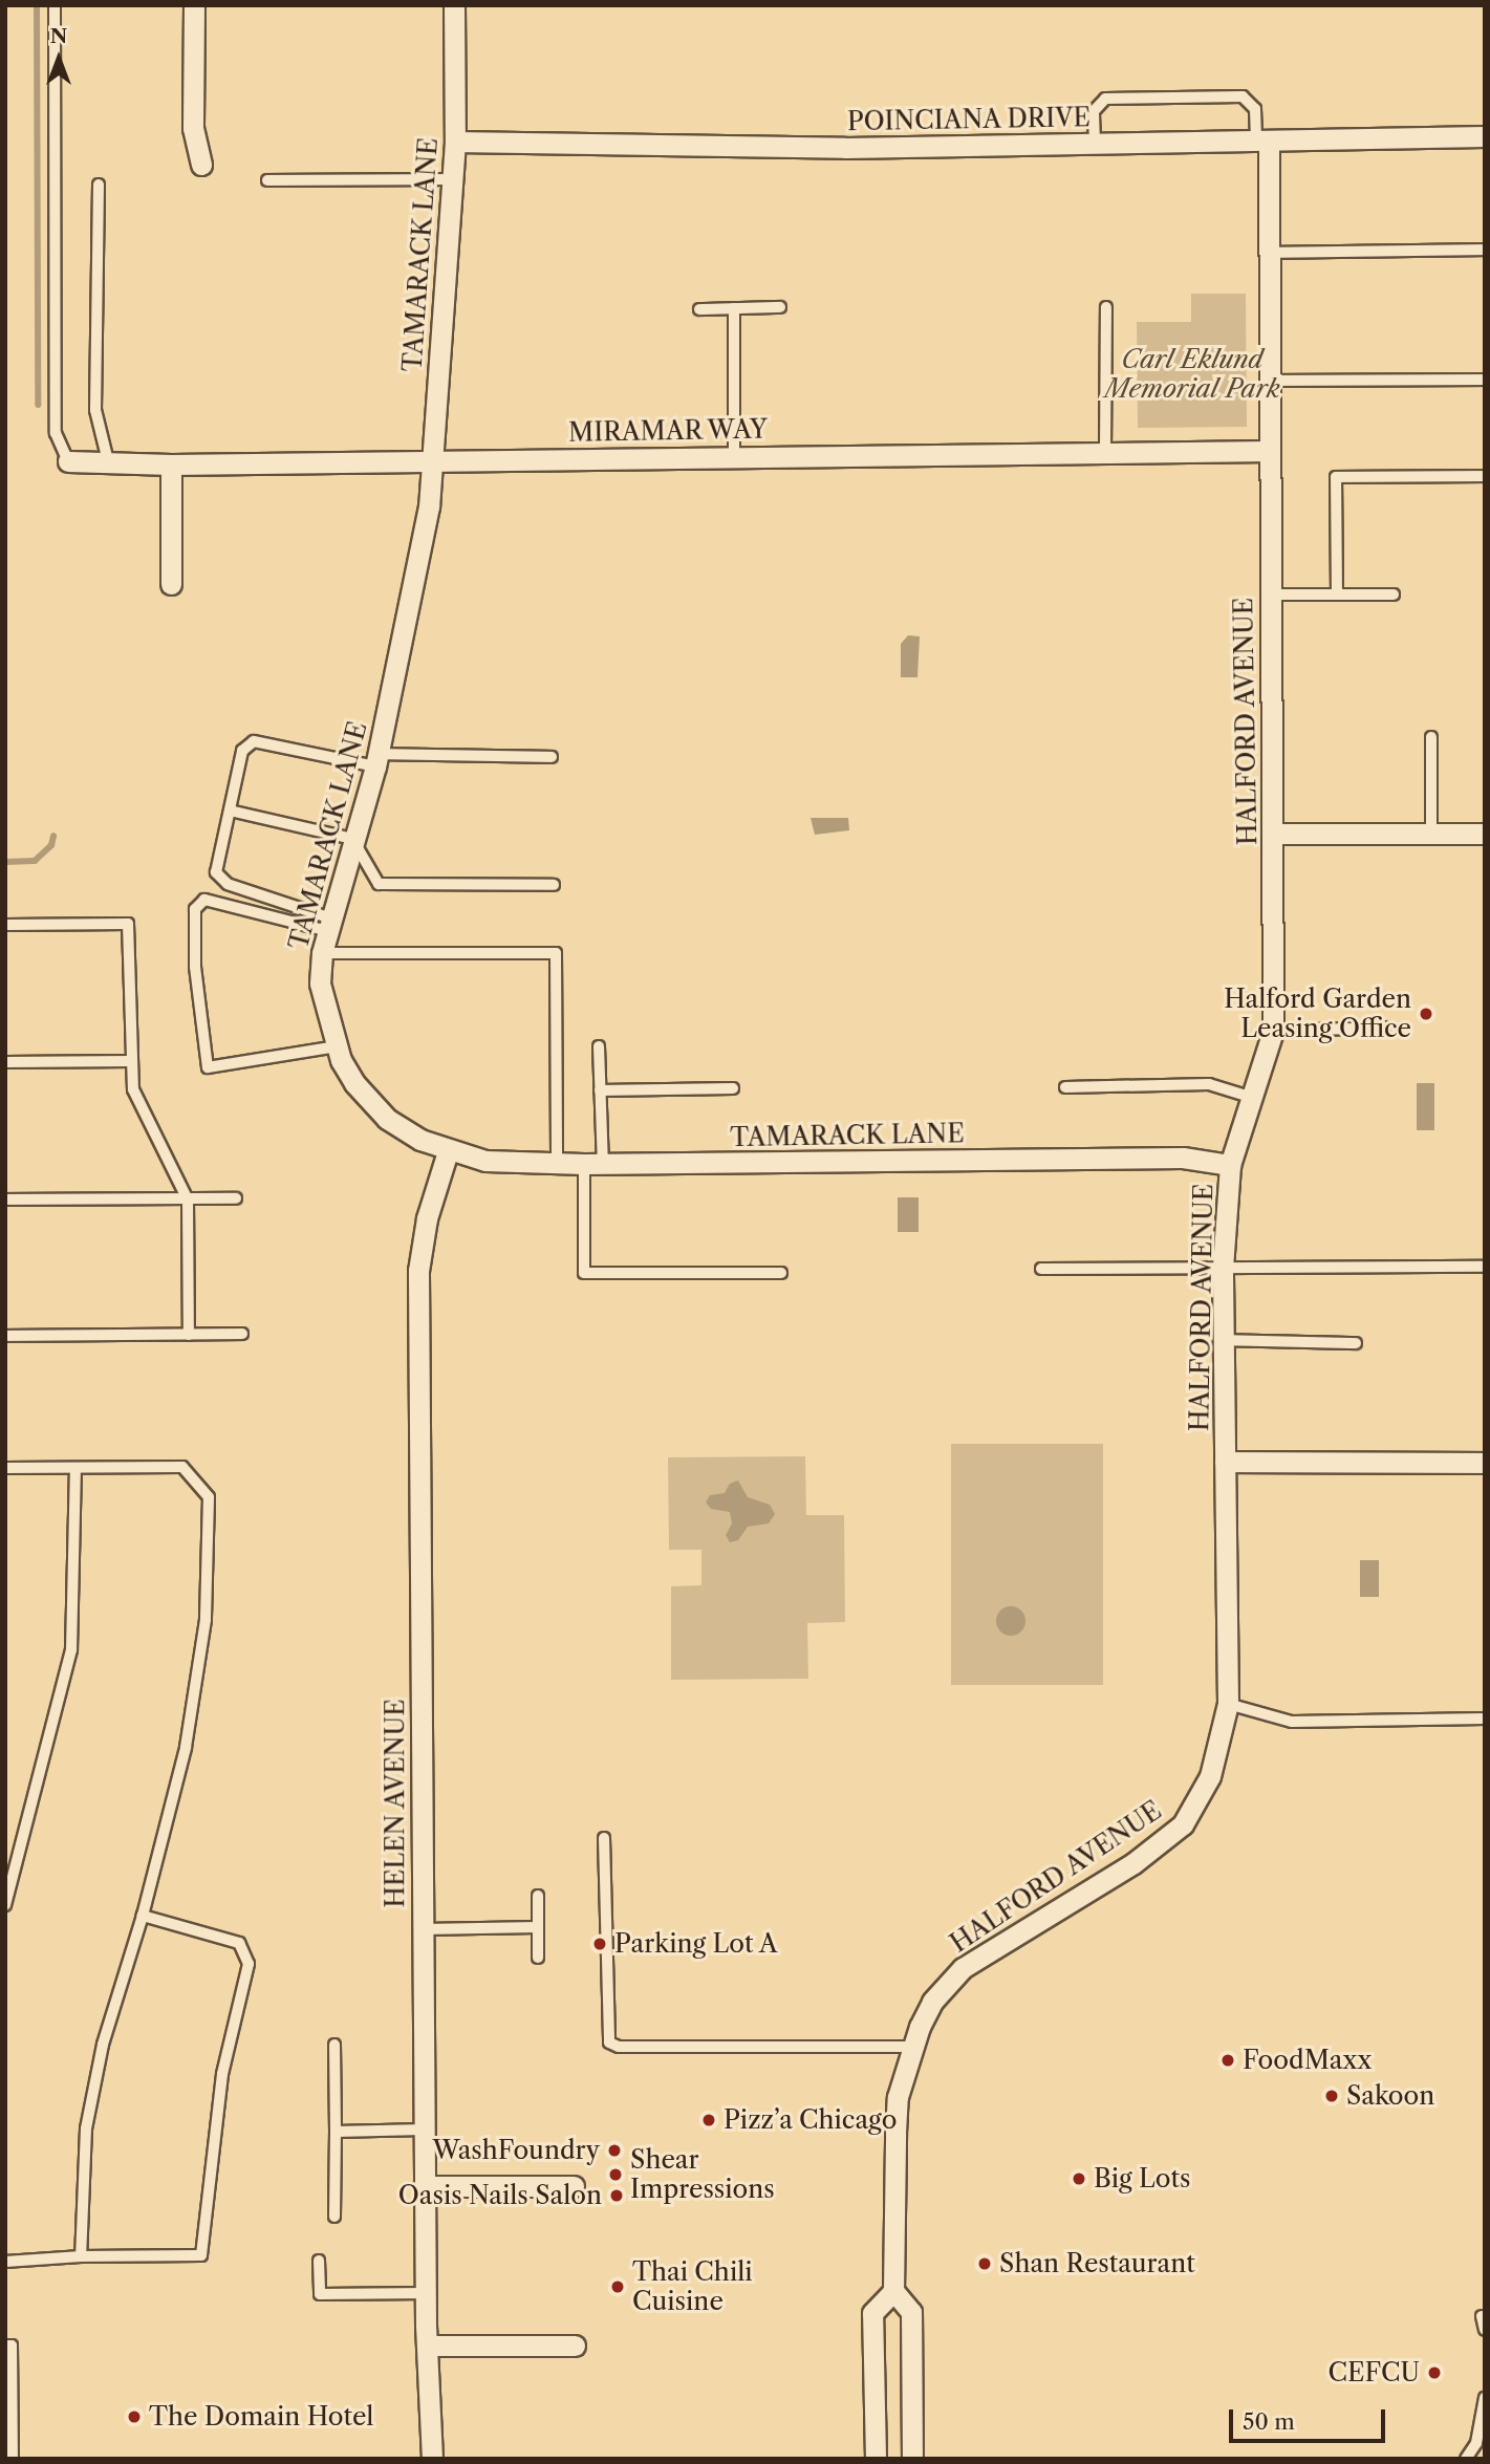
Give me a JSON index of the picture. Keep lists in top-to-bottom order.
{
  "streets": {
    "street": [
      "POINCIANA DRIVE",
      "TAMARACK LANE",
      "MIRAMAR WAY",
      "HALFORD AVENUE",
      "HELEN AVENUE"
    ]
  },
  "crossings": [
    ["POINCIANA DRIVE", "TAMARACK LANE"],
    ["POINCIANA DRIVE", "HALFORD AVENUE"],
    ["TAMARACK LANE", "MIRAMAR WAY"],
    ["TAMARACK LANE", "HALFORD AVENUE"],
    ["TAMARACK LANE", "HELEN AVENUE"],
    ["MIRAMAR WAY", "HALFORD AVENUE"]
  ],
  "parks": ["Carl Eklund Memorial Park"],
  "places": [
    "Halford Garden Leasing Office",
    "Parking Lot A",
    "FoodMaxx",
    "Sakoon",
    "Pizz’a Chicago",
    "WashFoundry",
    "Shear Impressions",
    "Big Lots",
    "Oasis Nails Salon",
    "Shan Restaurant",
    "Thai Chili Cuisine",
    "CEFCU",
    "The Domain Hotel"
  ],
  "scale_bar": "50 m",
  "north": "top"
}
